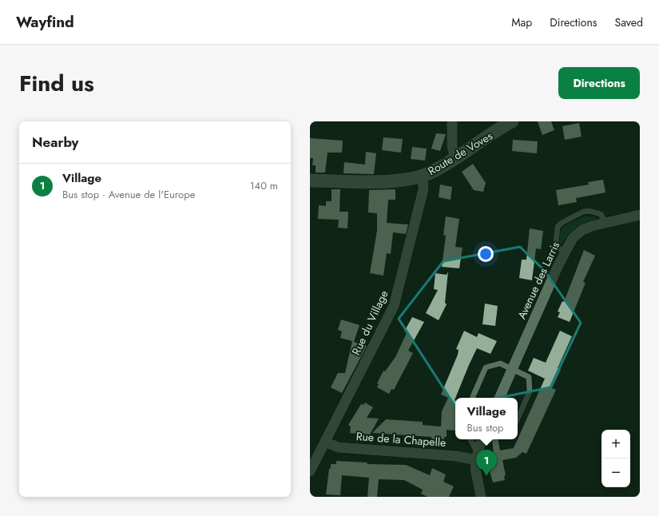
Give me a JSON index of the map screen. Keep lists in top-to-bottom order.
{
  "streets": {
    "street": [
      "Route de Voves",
      "Avenue des Larris",
      "Rue du Village",
      "Rue de la Chapelle"
    ]
  },
  "crossings": [
    ["Route de Voves", "Rue du Village"],
    ["Rue du Village", "Rue de la Chapelle"]
  ],
  "page": {
    "header": "Wayfind",
    "nav": ["Map", "Directions", "Saved"],
    "title": "Find us",
    "buttons": "Directions",
    "heading": "Nearby",
    "list": [
      {
        "mark": "1",
        "name": "Village",
        "note": "Bus stop · Avenue de l'Europe",
        "value": "140 m"
      }
    ],
    "popup": ["Village", "Bus stop"],
    "map_buttons": ["+", "−"],
    "pins": "1"
  }
}
